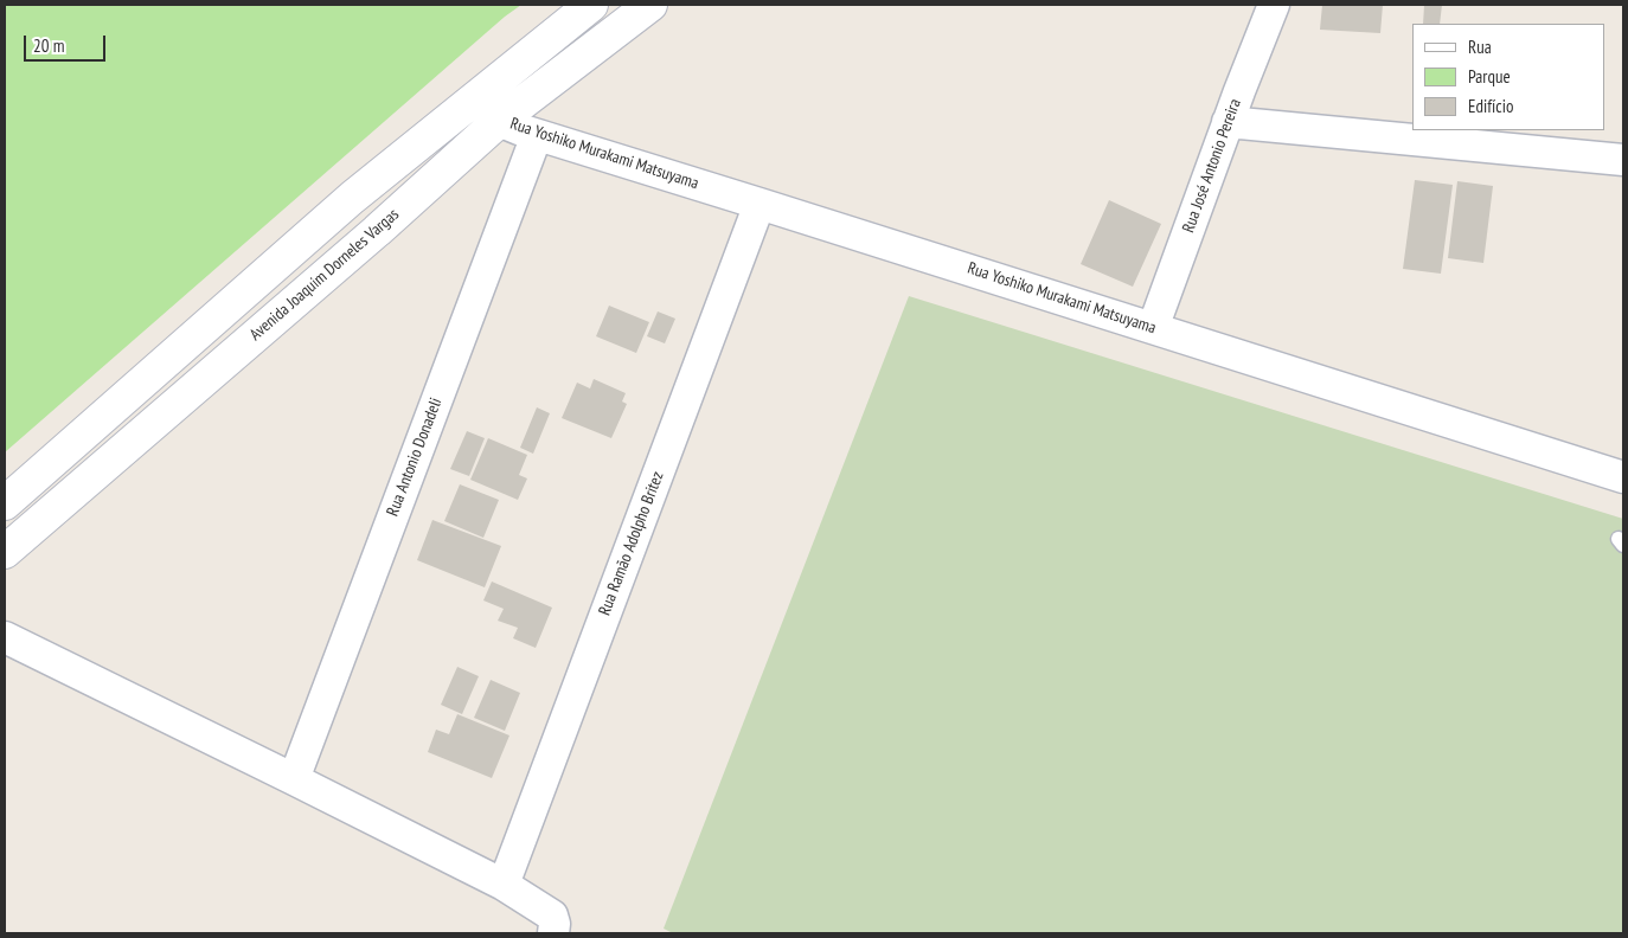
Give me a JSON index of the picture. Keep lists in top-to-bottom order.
{
  "streets": {
    "street": [
      "Rua Yoshiko Murakami Matsuyama",
      "Rua José Antonio Pereira",
      "Avenida Joaquim Dorneles Vargas",
      "Rua Antonio Donadeli",
      "Rua Ramão Adolpho Britez"
    ]
  },
  "crossings": [
    ["Rua Yoshiko Murakami Matsuyama", "Rua José Antonio Pereira"],
    ["Rua Yoshiko Murakami Matsuyama", "Avenida Joaquim Dorneles Vargas"],
    ["Rua Yoshiko Murakami Matsuyama", "Rua Antonio Donadeli"],
    ["Rua Yoshiko Murakami Matsuyama", "Rua Ramão Adolpho Britez"]
  ],
  "legend": ["Rua", "Parque", "Edifício"],
  "scale_bar": "20 m"
}
